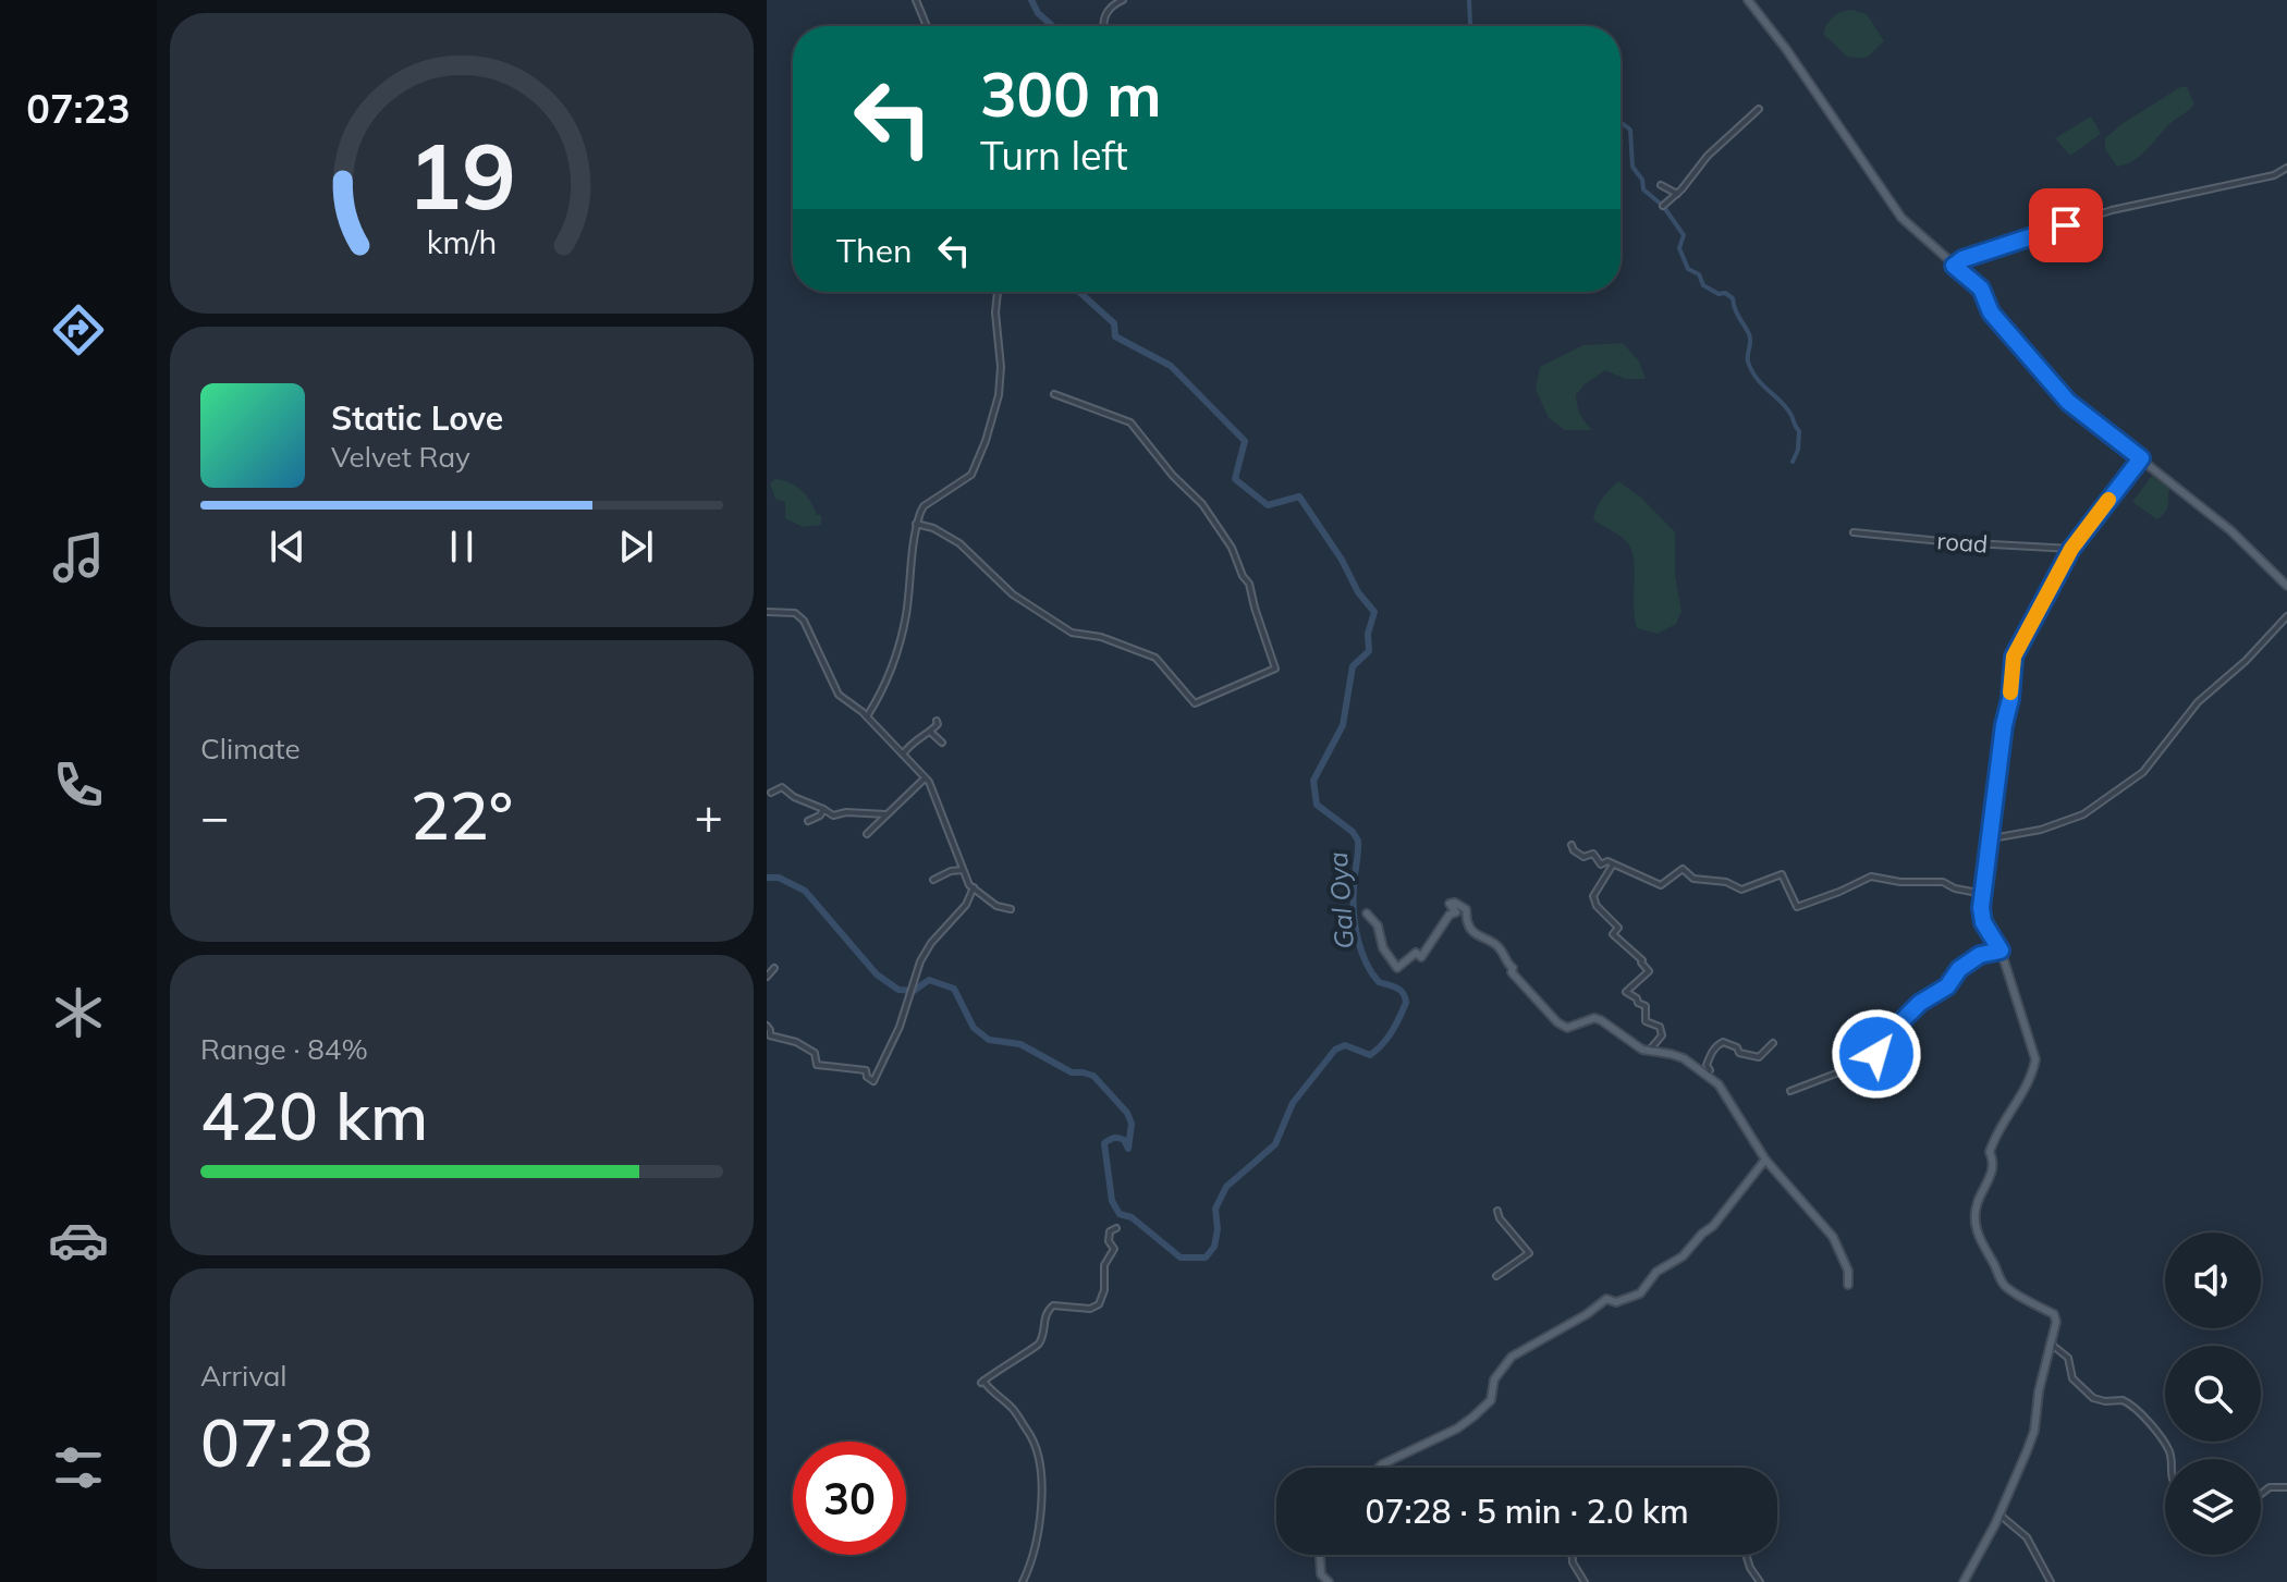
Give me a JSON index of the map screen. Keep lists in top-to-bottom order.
{
  "streets": {
    "street": ["road"]
  },
  "water": ["Gal Oya"],
  "page": {
    "tabs": "07:23",
    "turn": ["300 m", "Turn left"],
    "then": "Then",
    "song": ["Static Love", "Velvet Ray"],
    "tile": [
      "Climate",
      ["Range · 84%", "420 km"],
      ["Arrival", "07:28"]
    ],
    "heat": ["−", "22°", "+"],
    "limit": "30",
    "trip": "07:28 · 5 min · 2.0 km",
    "gauge": ["19", "km/h"]
  }
}
